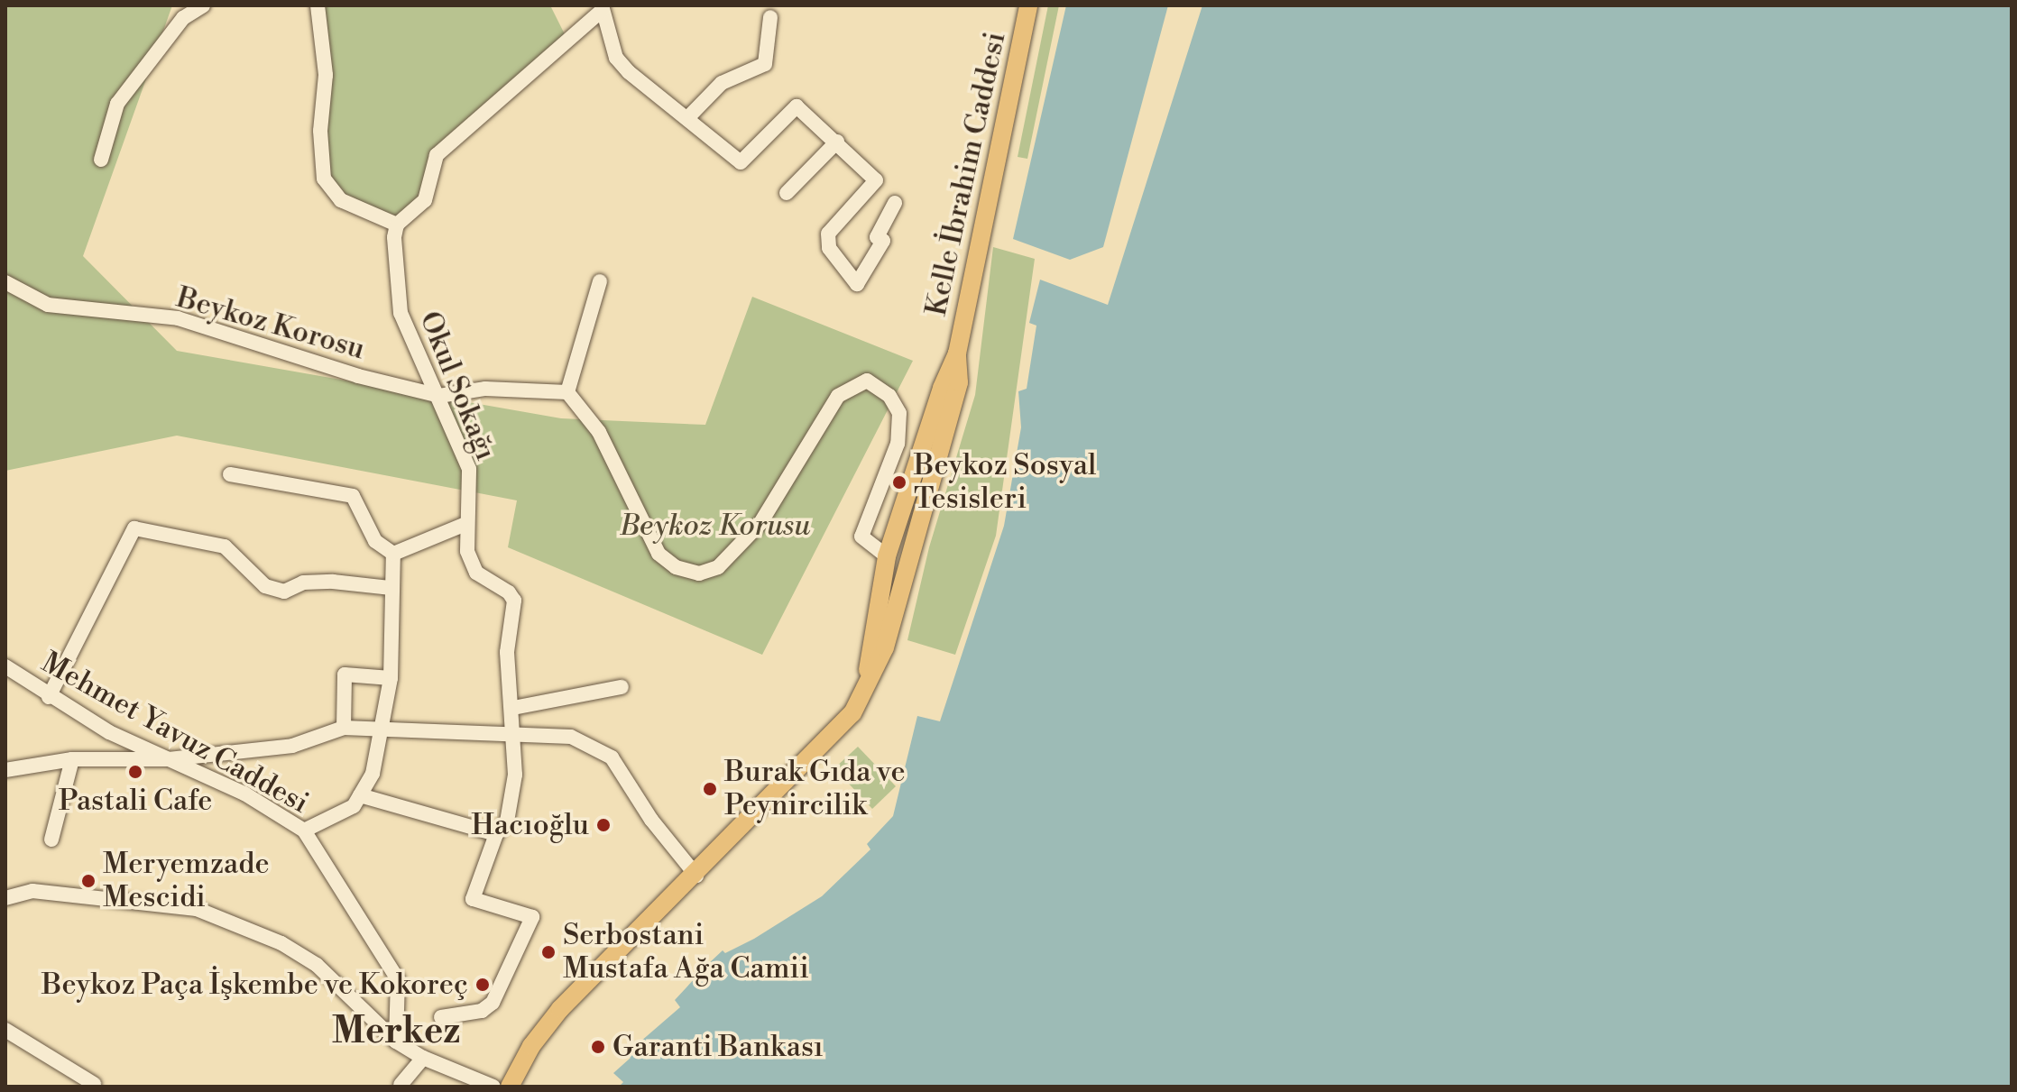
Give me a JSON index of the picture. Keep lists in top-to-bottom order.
{
  "streets": {
    "main road": ["Kelle İbrahim Caddesi"],
    "street": ["Beykoz Korosu", "Okul Sokağı", "Mehmet Yavuz Caddesi"]
  },
  "crossings": [
    ["Beykoz Korosu", "Okul Sokağı"]
  ],
  "districts": ["Merkez"],
  "parks": ["Beykoz Korusu"],
  "places": [
    "Beykoz Sosyal Tesisleri",
    "Pastali Cafe",
    "Burak Gıda ve Peynircilik",
    "Hacıoğlu",
    "Meryemzade Mescidi",
    "Serbostani Mustafa Ağa Camii",
    "Beykoz Paça İşkembe ve Kokoreç",
    "Garanti Bankası"
  ]
}
